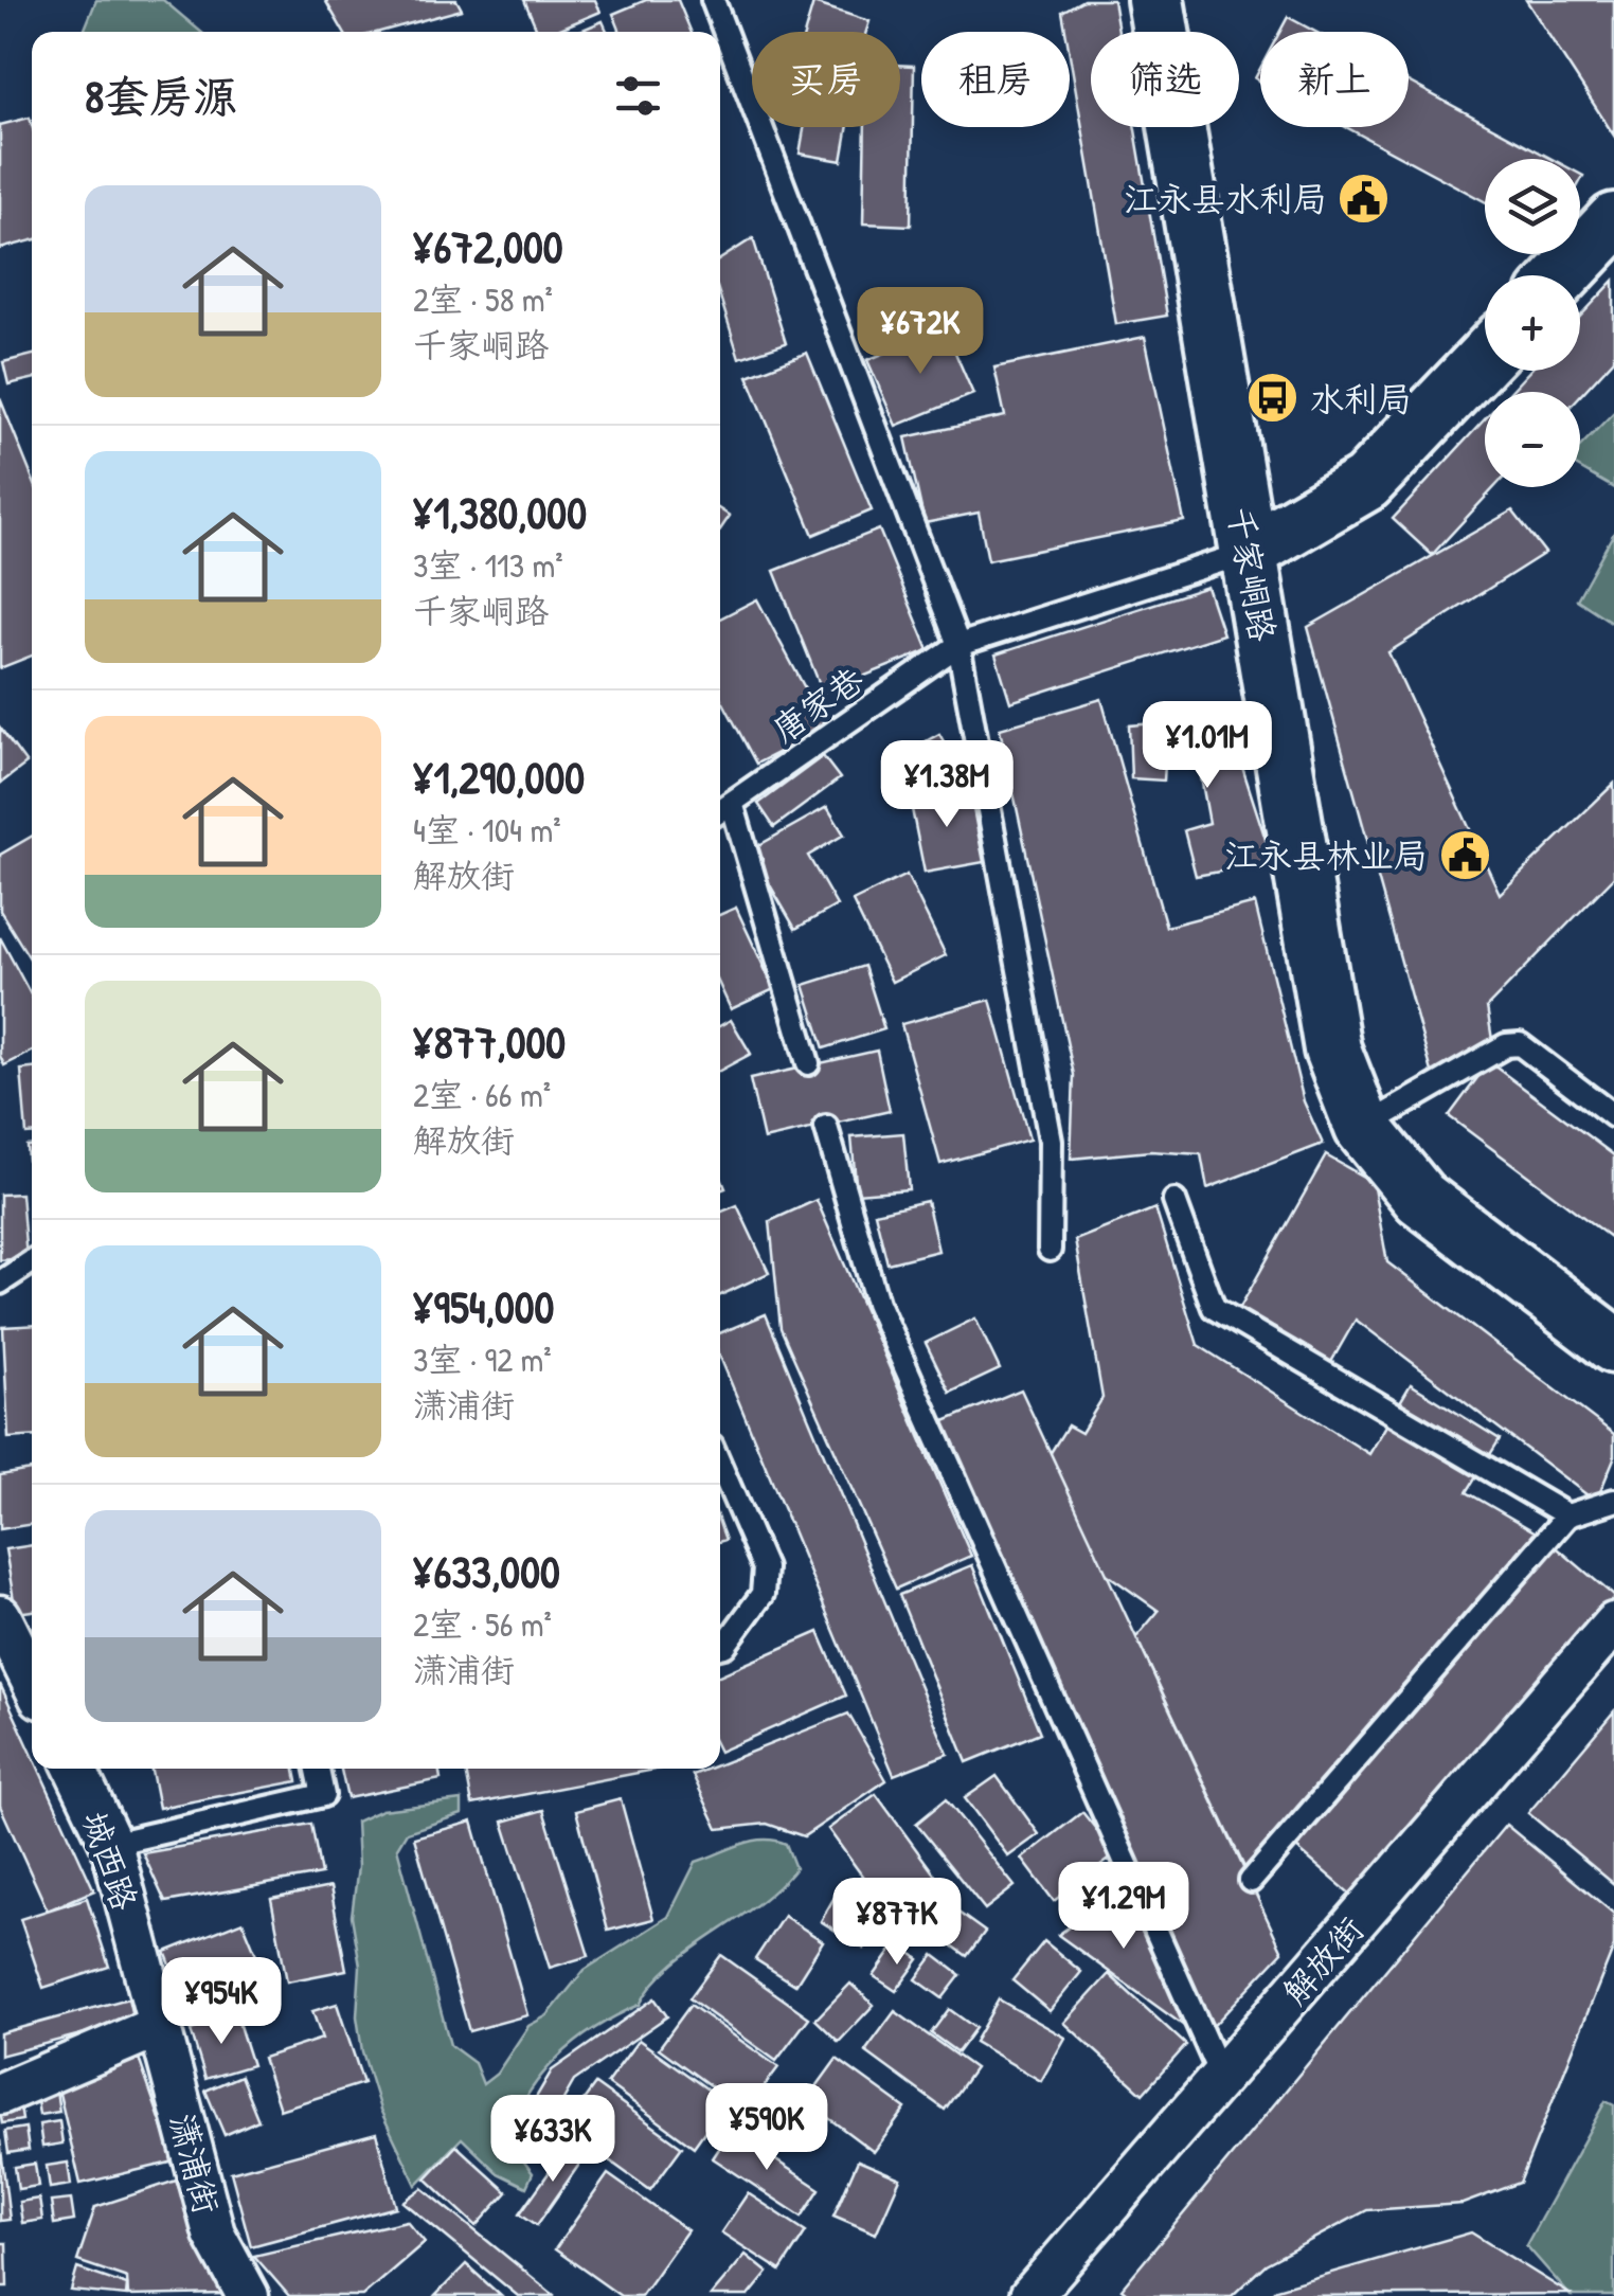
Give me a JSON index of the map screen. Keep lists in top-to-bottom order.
{
  "streets": {
    "main road": ["千家峒路"],
    "street": ["城西路", "解放街", "潇浦街"],
    "lane": ["唐家巷"]
  },
  "crossings": [
    ["千家峒路", "唐家巷"],
    ["城西路", "潇浦街"]
  ],
  "places": {
    "public building": ["江永县水利局", "江永县林业局"],
    "bus stop": ["水利局"]
  },
  "page": {
    "chip": [
      "买房",
      "租房",
      "筛选",
      "新上"
    ],
    "heading": "8套房源",
    "map_buttons": ["+", "−"],
    "list": [
      {
        "name": "¥672,000",
        "note": "2室 · 58 m² · 千家峒路"
      },
      {
        "name": "¥1,380,000",
        "note": "3室 · 113 m² · 千家峒路"
      },
      {
        "name": "¥1,290,000",
        "note": "4室 · 104 m² · 解放街"
      },
      {
        "name": "¥877,000",
        "note": "2室 · 66 m² · 解放街"
      },
      {
        "name": "¥954,000",
        "note": "3室 · 92 m² · 潇浦街"
      },
      {
        "name": "¥633,000",
        "note": "2室 · 56 m² · 潇浦街"
      }
    ],
    "price": [
      "¥672K",
      "¥1.01M",
      "¥1.38M",
      "¥1.29M",
      "¥877K",
      "¥954K",
      "¥590K",
      "¥633K"
    ]
  }
}
